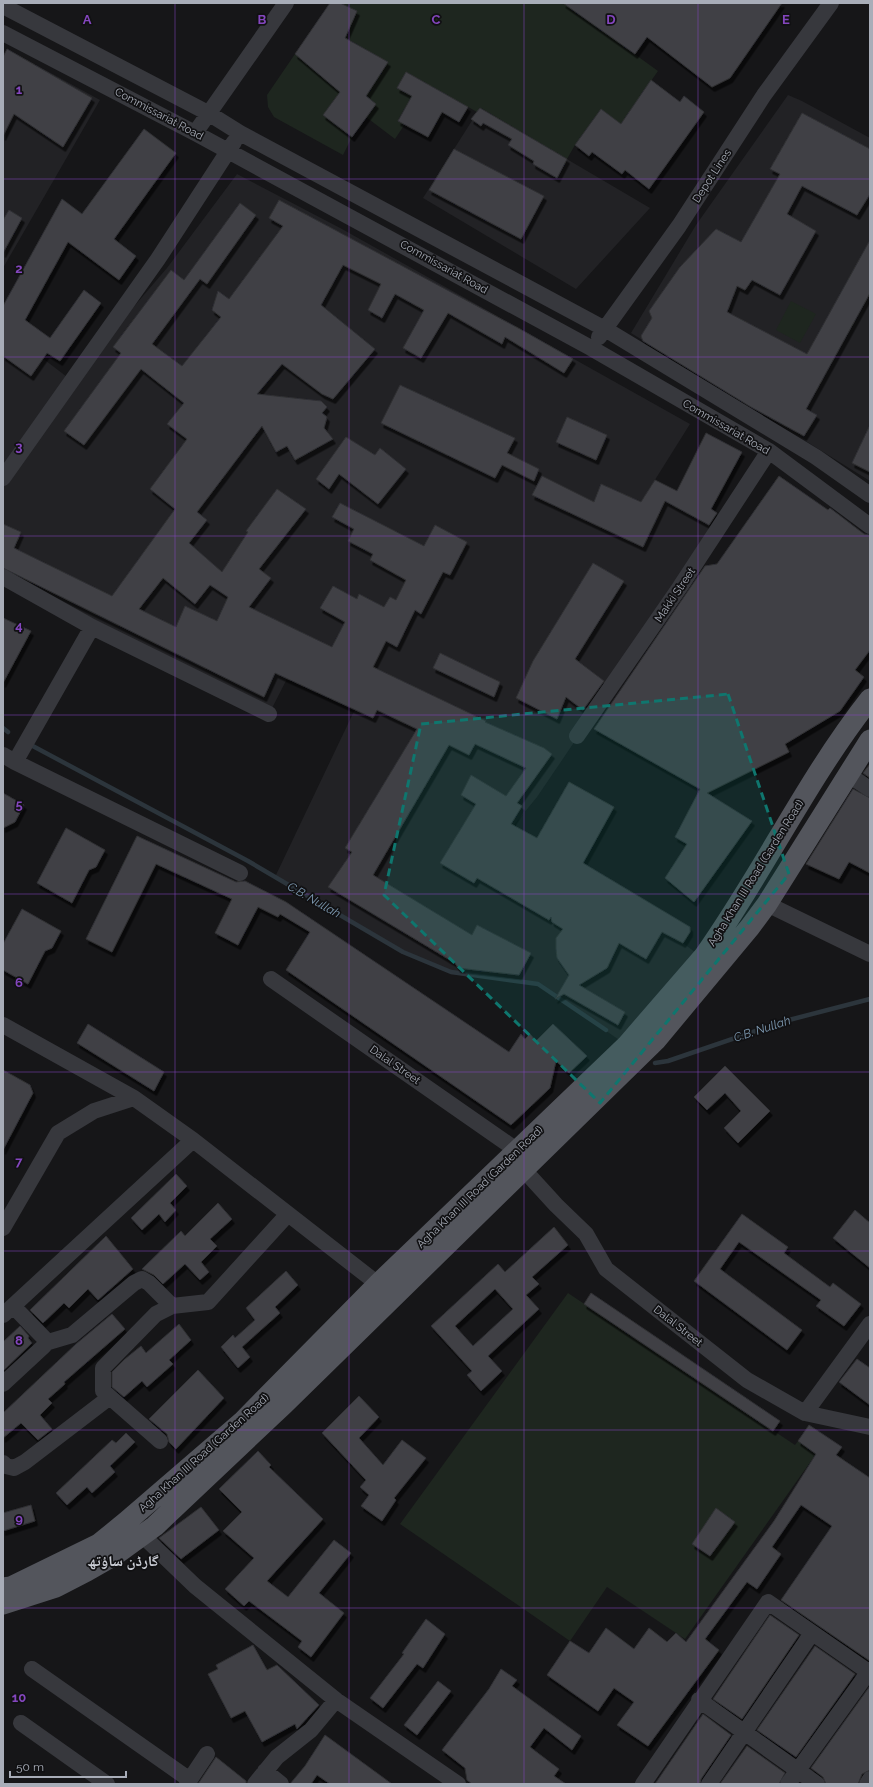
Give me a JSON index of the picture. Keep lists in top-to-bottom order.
{
  "streets": {
    "main road": ["Agha Khan III Road (Garden Road)"],
    "street": [
      "Commissariat Road",
      "Depot Lines",
      "Makki Street",
      "Dalal Street"
    ]
  },
  "crossings": [
    ["Commissariat Road", "Depot Lines"],
    ["Commissariat Road", "Makki Street"],
    ["Agha Khan III Road (Garden Road)", "Dalal Street"]
  ],
  "districts": ["گارڈن ساؤتھ"],
  "water": ["C.B. Nullah"],
  "scale_bar": "50 m",
  "grid": {
    "columns": [
      "A",
      "B",
      "C",
      "D",
      "E"
    ],
    "rows": [
      "1",
      "2",
      "3",
      "4",
      "5",
      "6",
      "7",
      "8",
      "9",
      "10"
    ]
  }
}
